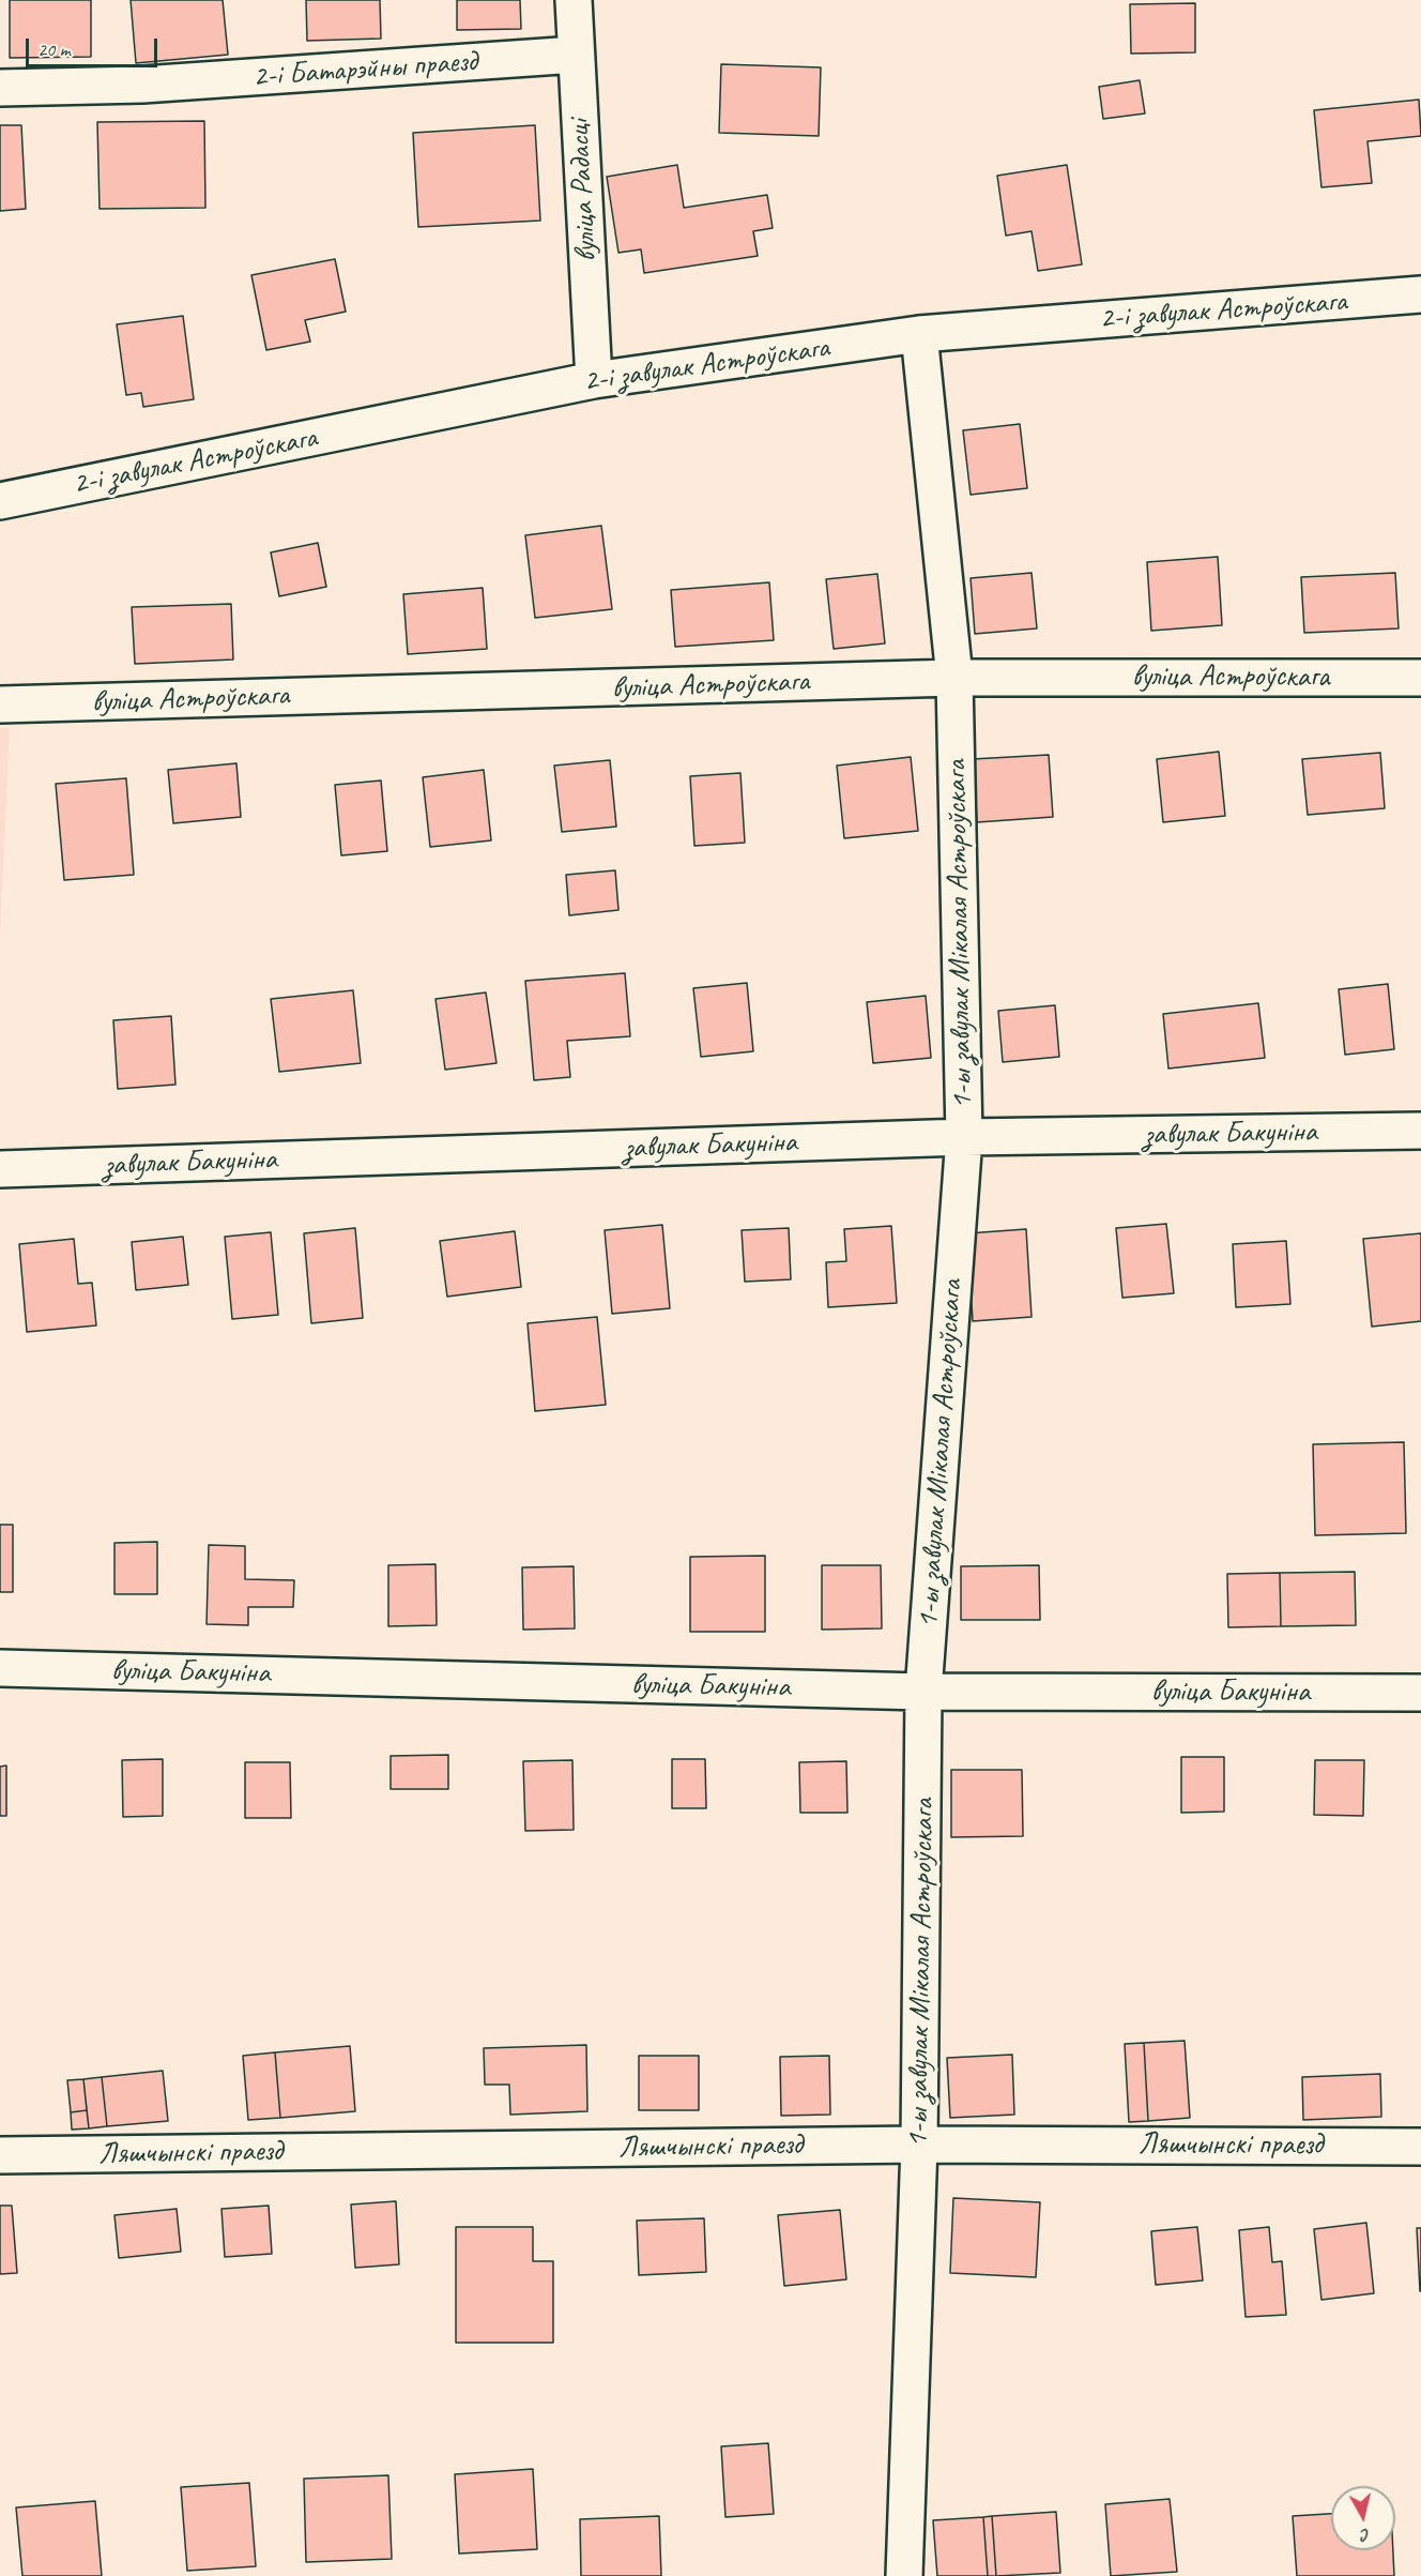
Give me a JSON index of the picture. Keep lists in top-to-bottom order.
{
  "streets": {
    "street": [
      "2-і Батарэйны праезд",
      "вуліца Радасці",
      "2-і завулак Астроўскага",
      "вуліца Астроўскага",
      "1-ы завулак Мікалая Астроўскага",
      "завулак Бакуніна",
      "вуліца Бакуніна",
      "Ляшчынскі праезд"
    ]
  },
  "crossings": [
    ["2-і Батарэйны праезд", "вуліца Радасці"],
    ["вуліца Радасці", "2-і завулак Астроўскага"],
    ["2-і завулак Астроўскага", "1-ы завулак Мікалая Астроўскага"],
    ["вуліца Астроўскага", "1-ы завулак Мікалая Астроўскага"],
    ["1-ы завулак Мікалая Астроўскага", "завулак Бакуніна"],
    ["1-ы завулак Мікалая Астроўскага", "вуліца Бакуніна"],
    ["1-ы завулак Мікалая Астроўскага", "Ляшчынскі праезд"]
  ],
  "scale_bar": "20 m",
  "north": "bottom"
}
